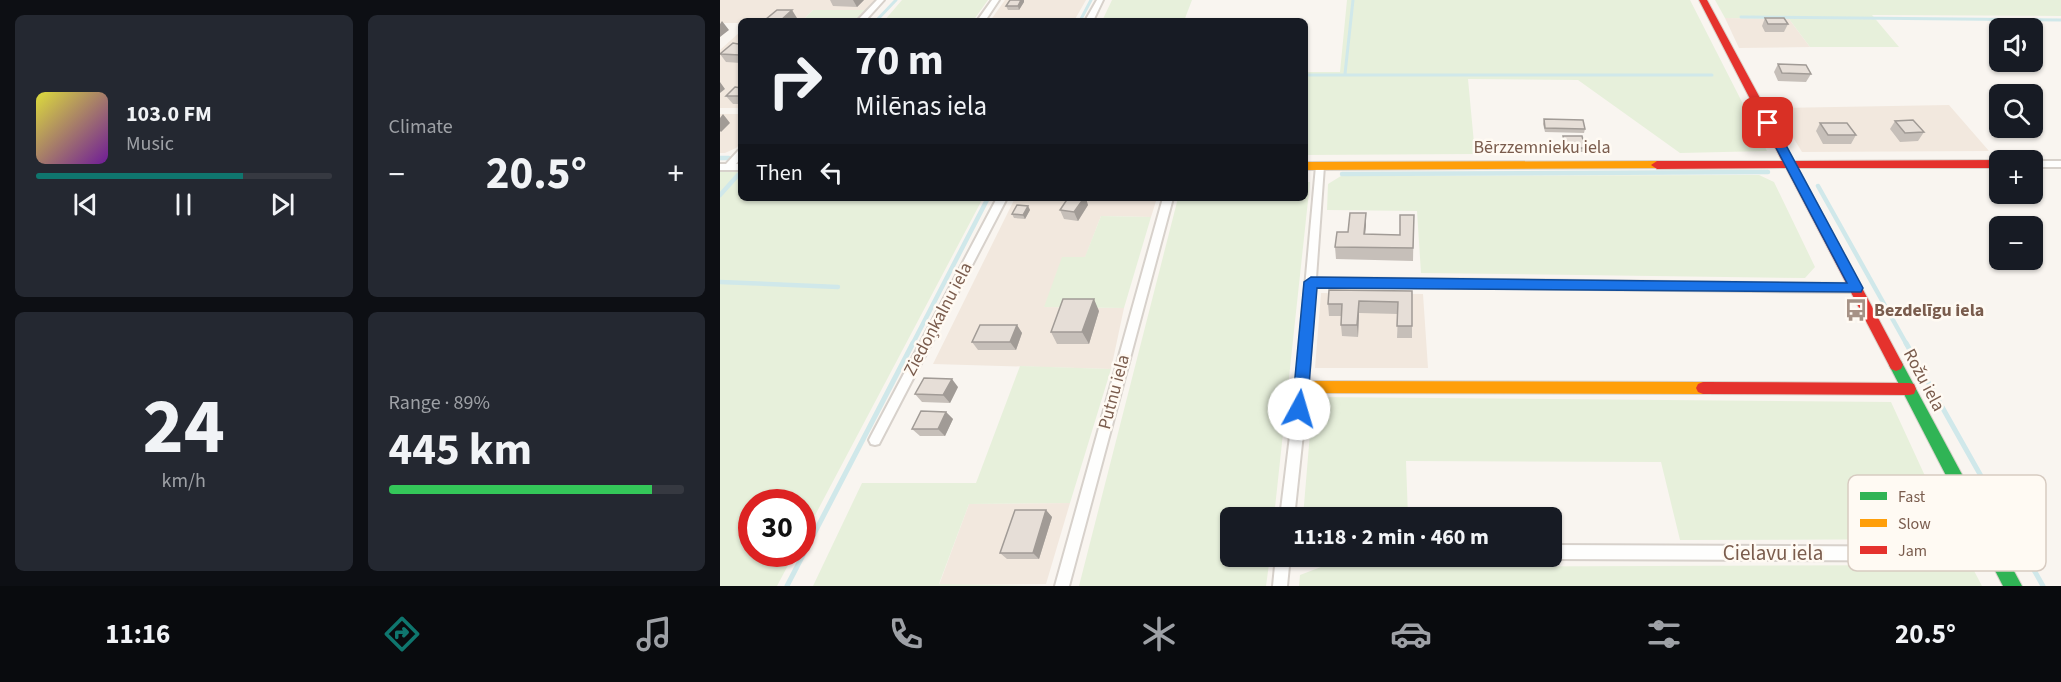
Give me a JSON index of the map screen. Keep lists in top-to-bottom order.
{
  "streets": {
    "street": [
      "Bērzzemnieku iela",
      "Ziedoņkalnu iela",
      "Rožu iela",
      "Putnu iela",
      "Cielavu iela"
    ]
  },
  "crossings": [
    ["Bērzzemnieku iela", "Rožu iela"]
  ],
  "places": {
    "bus stop": ["Bezdelīgu iela"]
  },
  "legend": ["Fast", "Slow", "Jam"],
  "page": {
    "tile": [
      "Climate",
      ["24", "km/h"],
      ["Range · 89%", "445 km"]
    ],
    "map_buttons": ["+", "−"],
    "turn": ["70 m", "Milēnas iela"],
    "song": ["103.0 FM", "Music"],
    "then": "Then",
    "heat": ["−", "20.5°", "+"],
    "limit": "30",
    "trip": "11:18 · 2 min · 460 m",
    "tabs": ["11:16", "20.5°"]
  }
}
